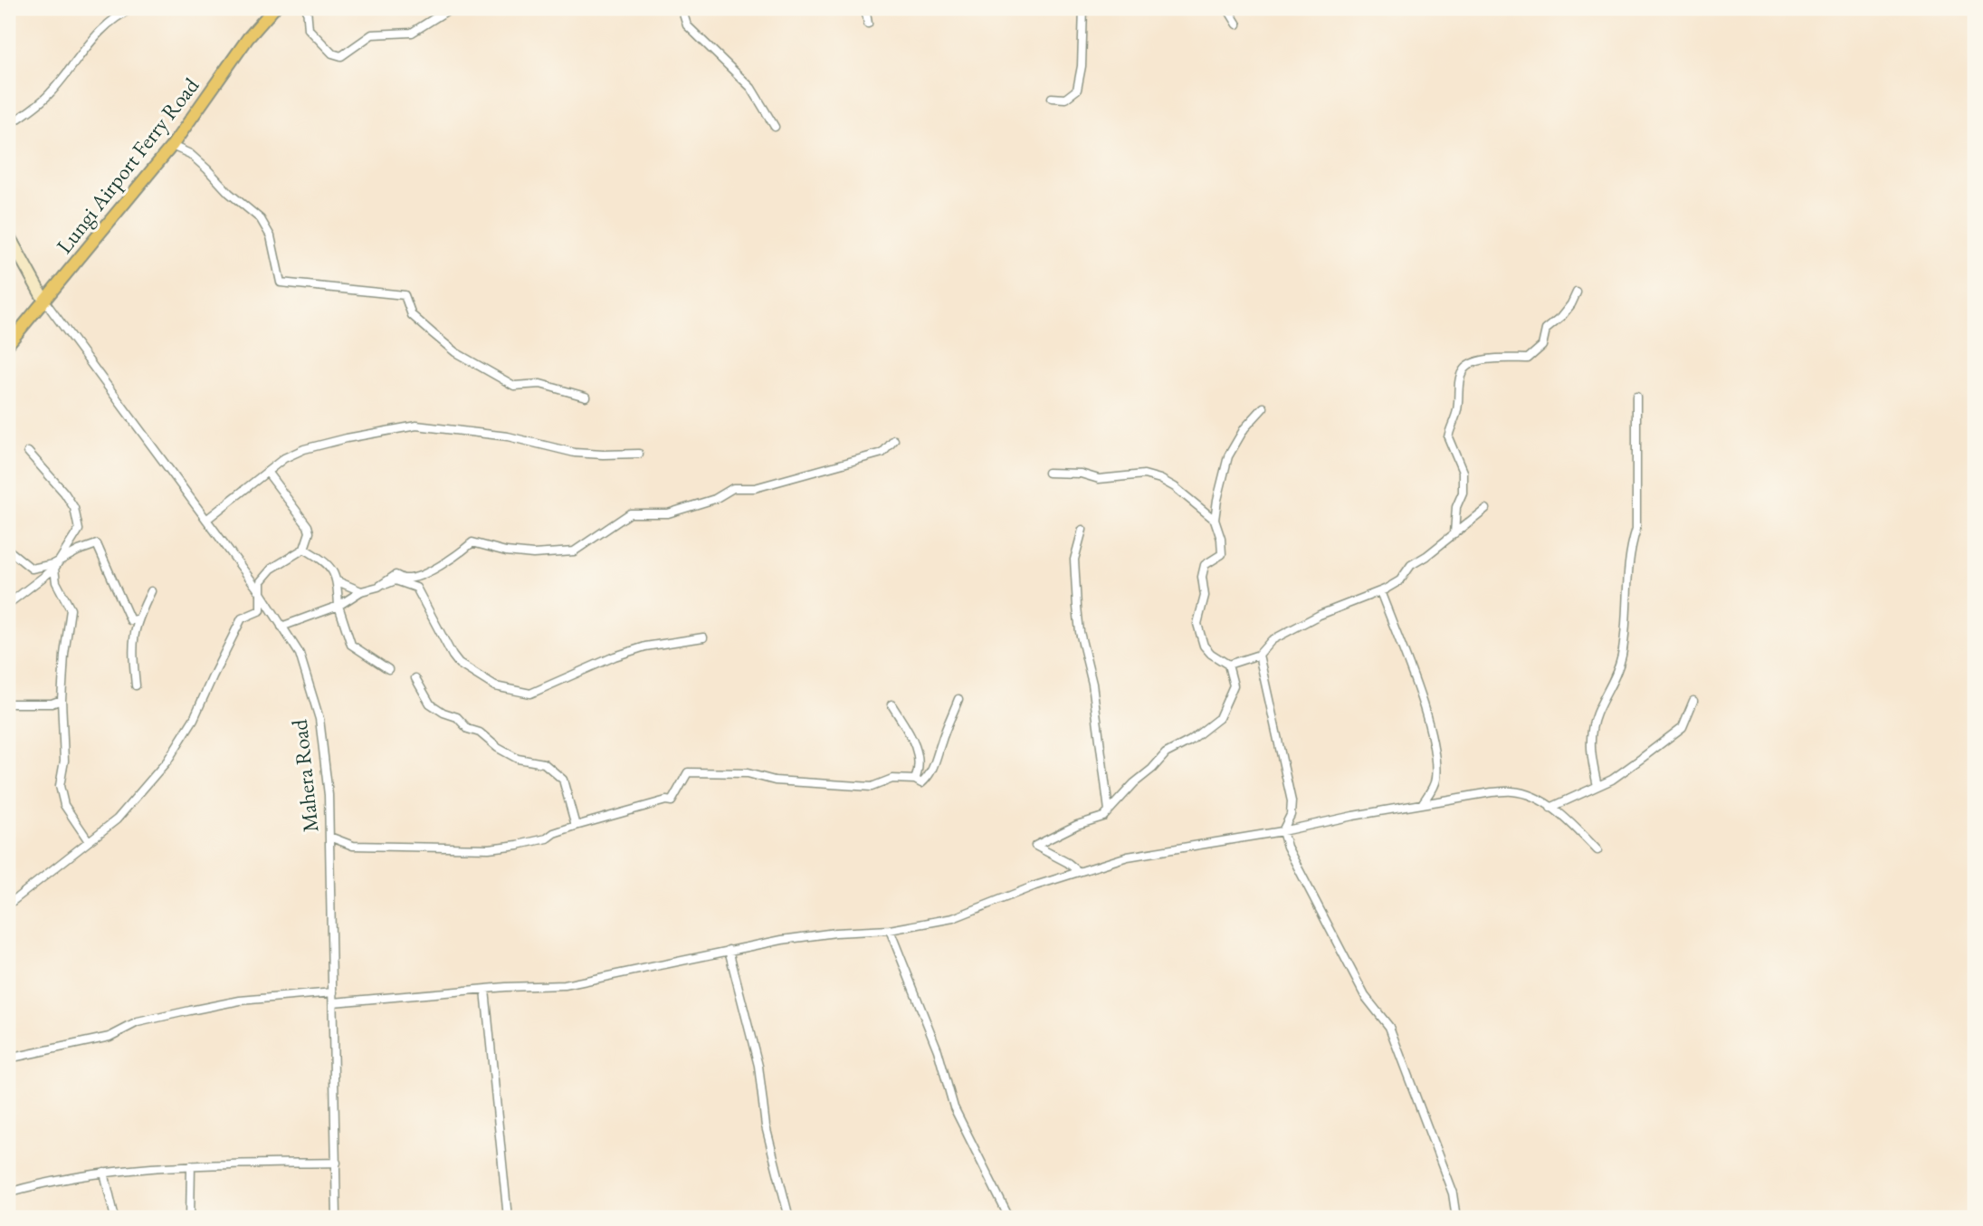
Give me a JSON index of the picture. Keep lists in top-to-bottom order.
{
  "streets": {
    "main road": ["Lungi Airport Ferry Road"],
    "street": ["Mahera Road"]
  },
  "crossings": [
    ["Lungi Airport Ferry Road", "Mahera Road"]
  ]
}
